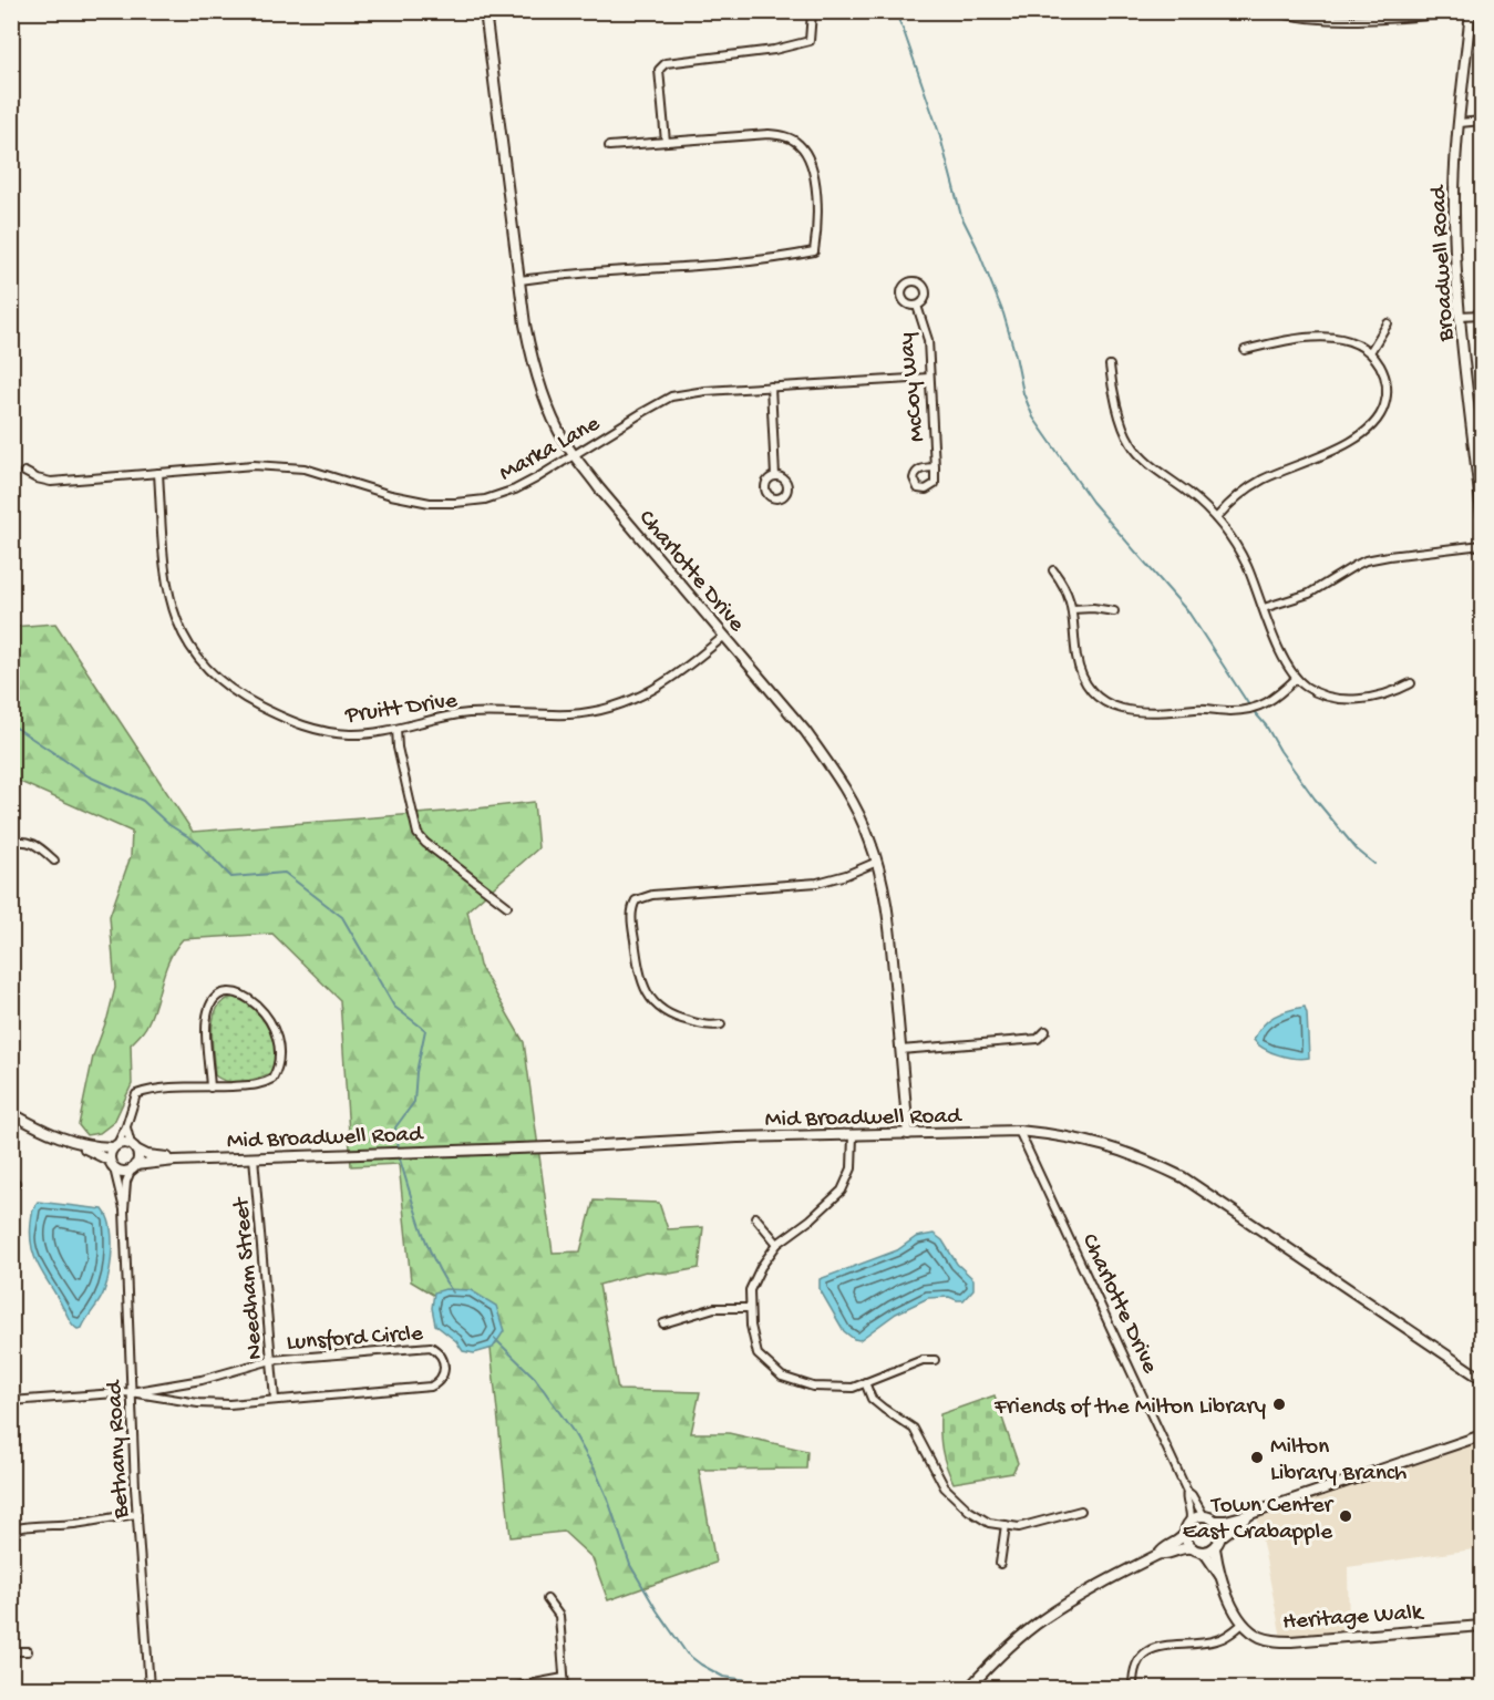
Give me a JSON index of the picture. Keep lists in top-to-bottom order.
{
  "streets": {
    "street": [
      "Broadwell Road",
      "McCoy Way",
      "Marka Lane",
      "Charlotte Drive",
      "Pruitt Drive",
      "Mid Broadwell Road",
      "Needham Street",
      "Lunsford Circle",
      "Bethany Road",
      "Heritage Walk"
    ]
  },
  "crossings": [
    ["McCoy Way", "Marka Lane"],
    ["Marka Lane", "Charlotte Drive"],
    ["Marka Lane", "Pruitt Drive"],
    ["Charlotte Drive", "Pruitt Drive"],
    ["Charlotte Drive", "Mid Broadwell Road"],
    ["Mid Broadwell Road", "Needham Street"],
    ["Mid Broadwell Road", "Bethany Road"],
    ["Needham Street", "Lunsford Circle"],
    ["Lunsford Circle", "Bethany Road"]
  ],
  "places": ["Friends of the Milton Library", "Milton Library Branch", "Town Center East Crabapple"]
}
